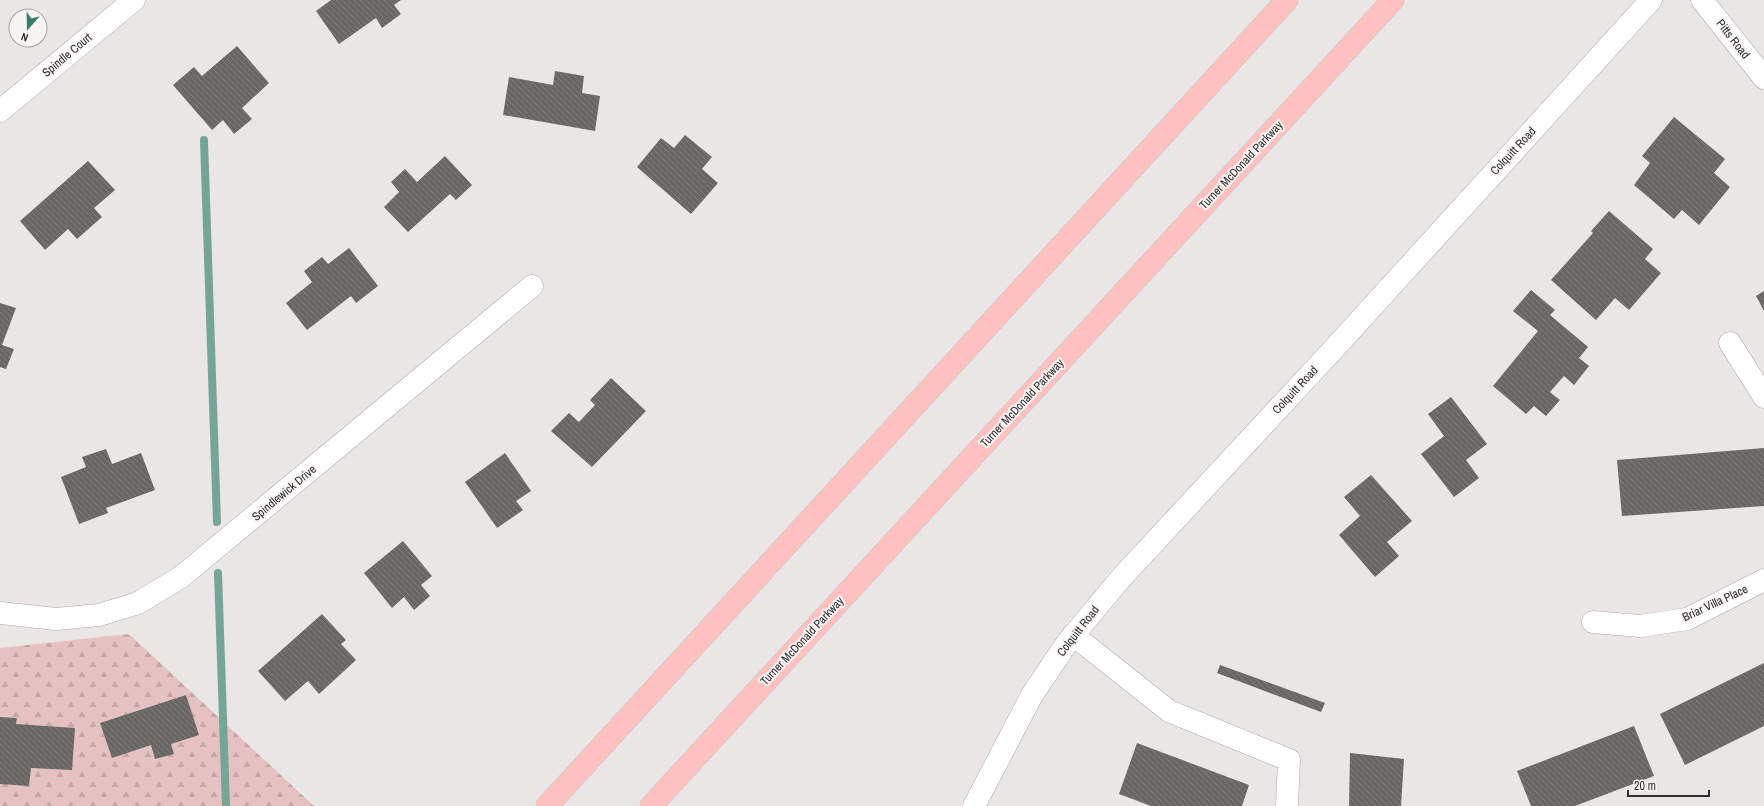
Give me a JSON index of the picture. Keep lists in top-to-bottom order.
{
  "streets": {
    "highway": ["Turner McDonald Parkway"],
    "street": [
      "Pitts Road",
      "Spindle Court",
      "Colquitt Road",
      "Spindlewick Drive",
      "Briar Villa Place"
    ]
  },
  "scale_bar": "20 m",
  "north": "bottom"
}
